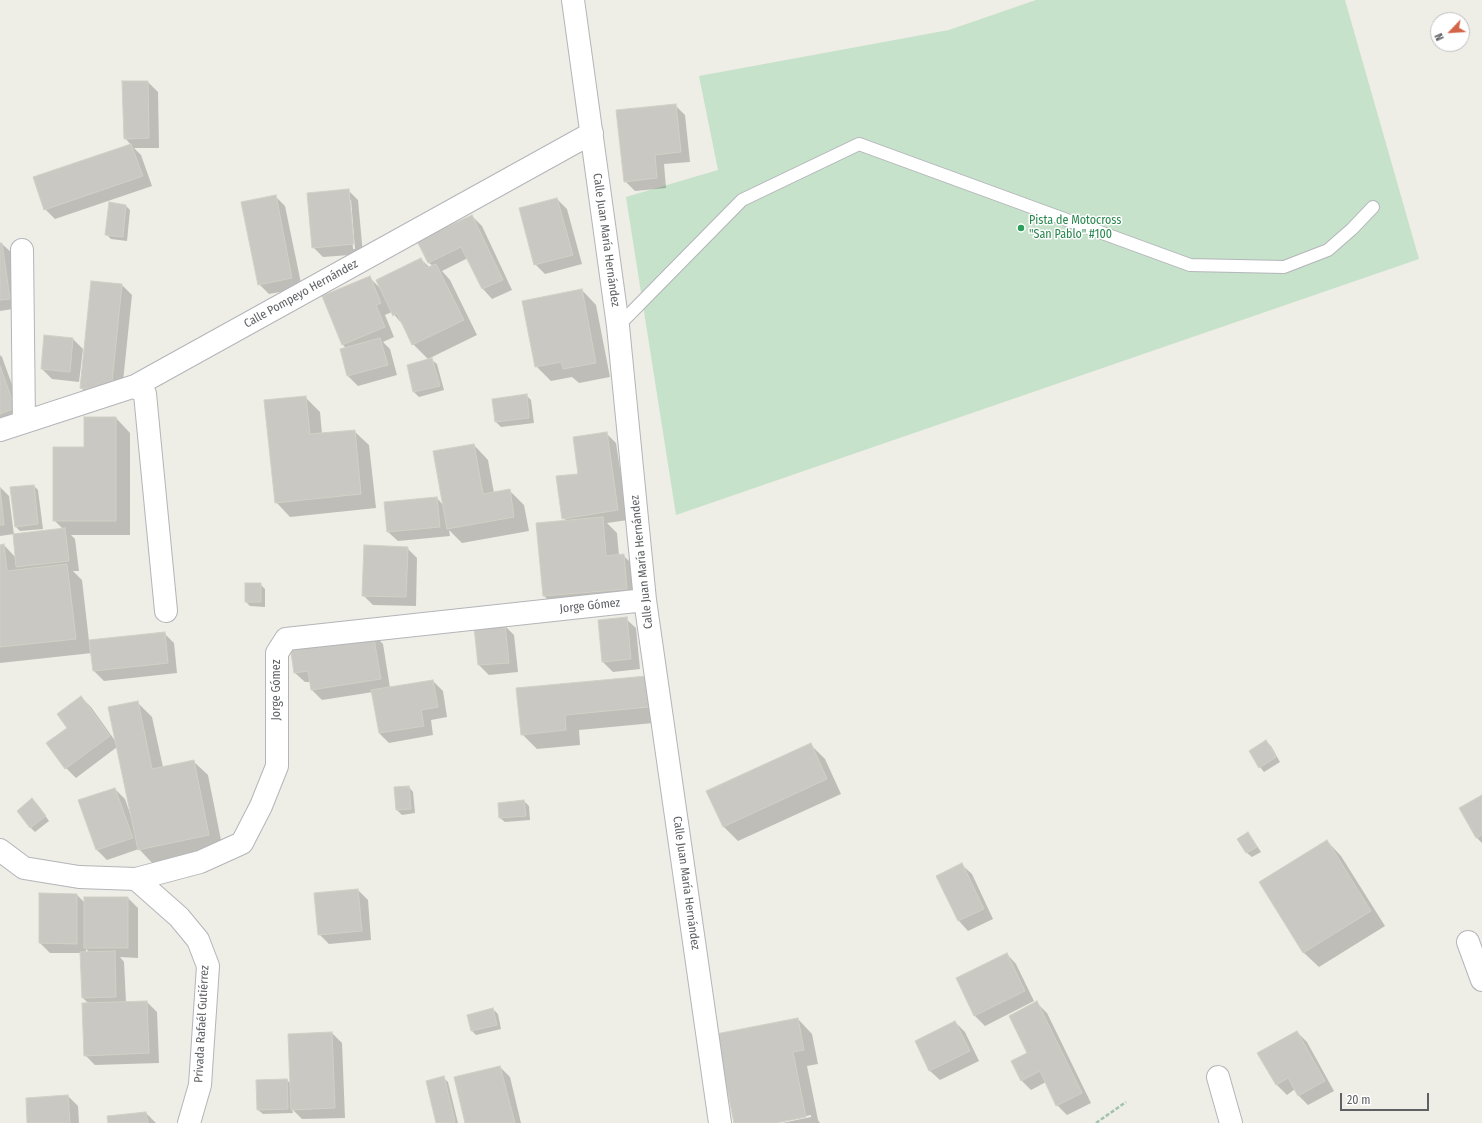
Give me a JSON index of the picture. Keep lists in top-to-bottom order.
{
  "streets": {
    "street": [
      "Calle Juan María Hernández",
      "Calle Pompeyo Hernández",
      "Jorge Gómez",
      "Privada Rafaél Gutiérrez"
    ]
  },
  "crossings": [
    ["Calle Juan María Hernández", "Calle Pompeyo Hernández"],
    ["Calle Juan María Hernández", "Jorge Gómez"],
    ["Jorge Gómez", "Privada Rafaél Gutiérrez"]
  ],
  "places": ["Pista de Motocross \"San Pablo\" #100"],
  "scale_bar": "20 m",
  "north": "bottom left"
}
